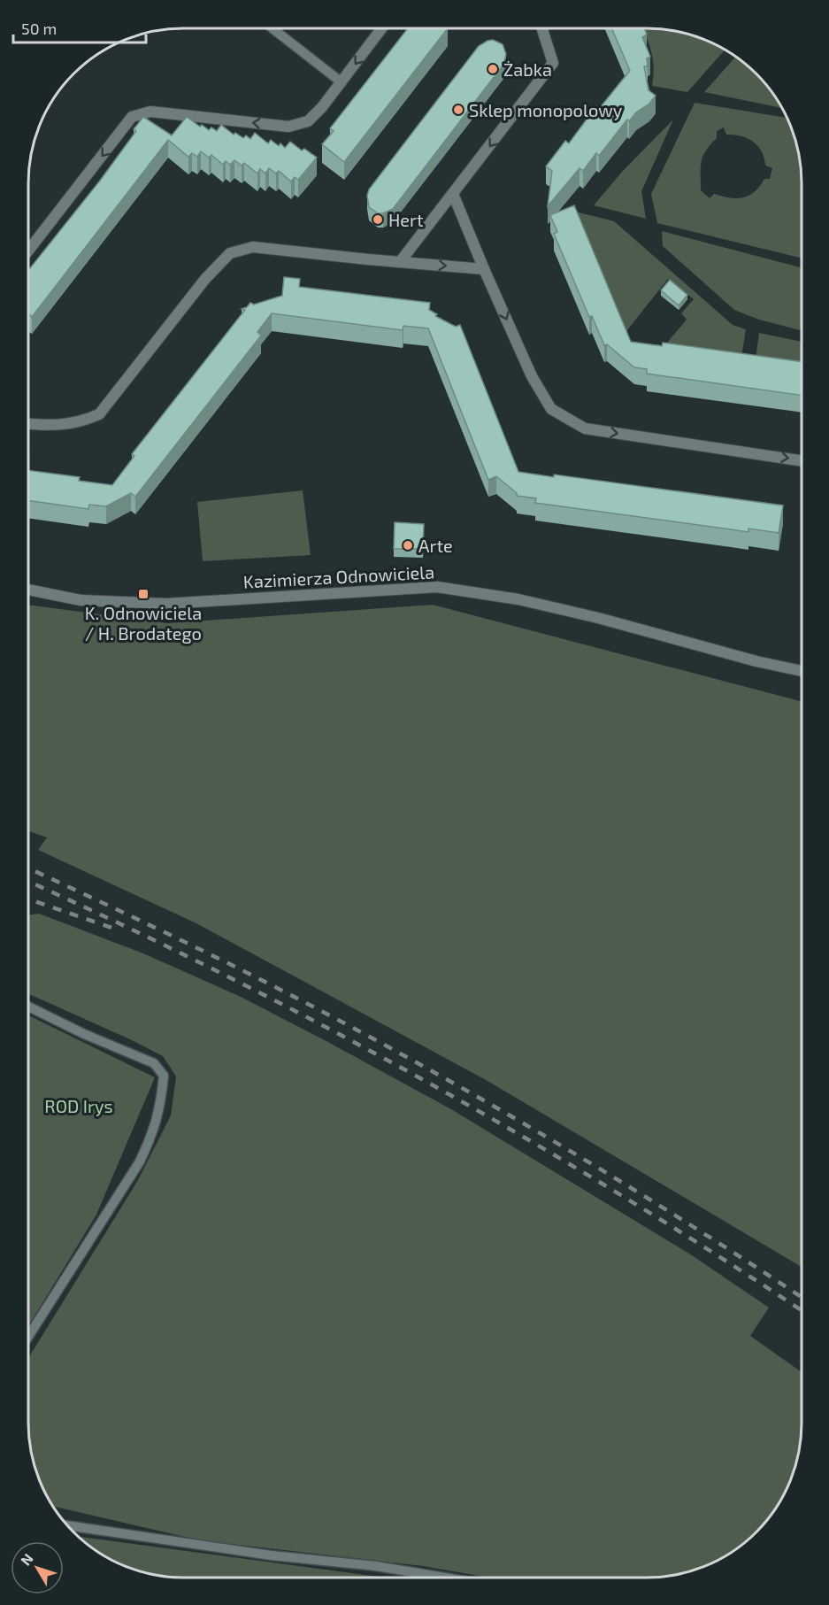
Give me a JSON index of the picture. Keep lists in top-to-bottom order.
{
  "streets": {
    "street": ["Kazimierza Odnowiciela"]
  },
  "parks": ["ROD Irys"],
  "places": {
    "other": [
      "Żabka",
      "Sklep monopolowy",
      "Hert",
      "Arte"
    ],
    "transit": ["K. Odnowiciela / H. Brodatego"]
  },
  "scale_bar": "50 m",
  "north": "top left"
}
